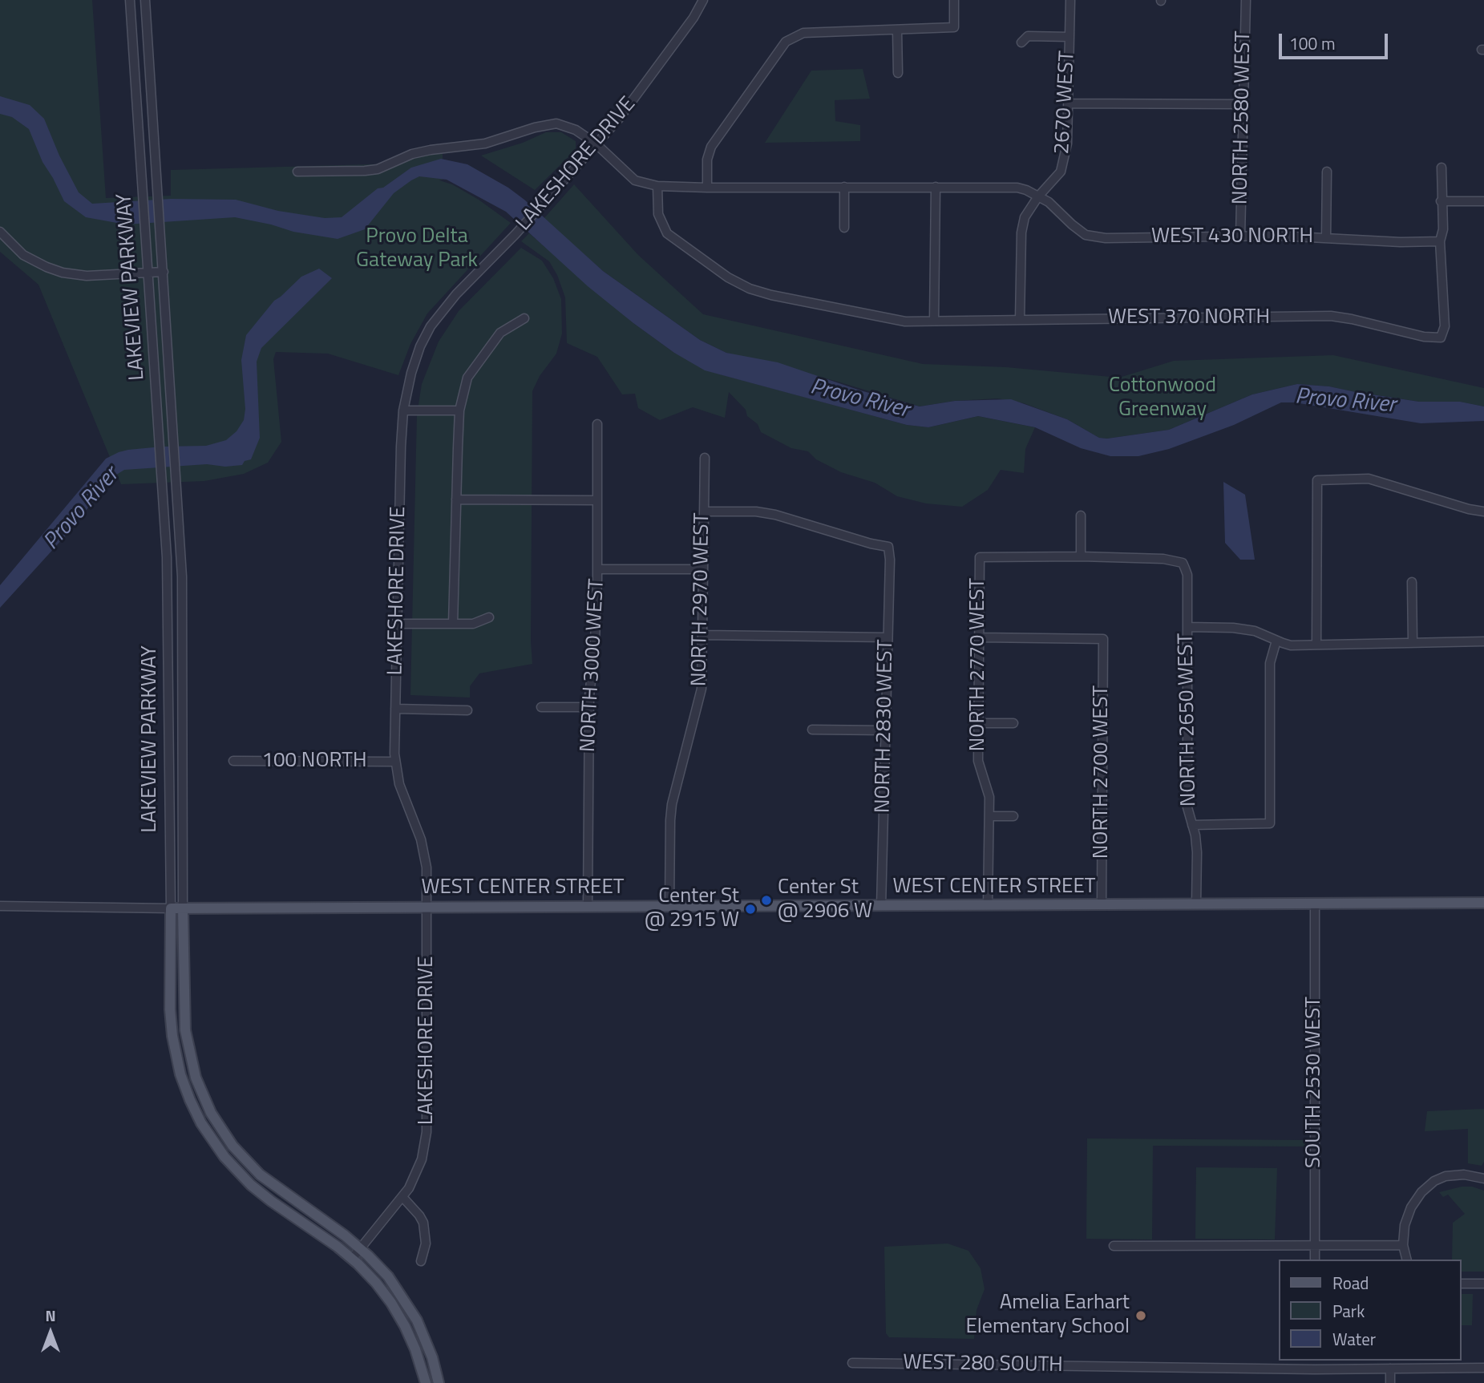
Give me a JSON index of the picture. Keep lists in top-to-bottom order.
{
  "streets": {
    "main road": ["LAKEVIEW PARKWAY", "WEST CENTER STREET"],
    "street": [
      "2670 WEST",
      "NORTH 2580 WEST",
      "LAKESHORE DRIVE",
      "WEST 430 NORTH",
      "WEST 370 NORTH",
      "NORTH 2970 WEST",
      "NORTH 2770 WEST",
      "NORTH 3000 WEST",
      "NORTH 2650 WEST",
      "NORTH 2830 WEST",
      "100 NORTH",
      "NORTH 2700 WEST",
      "SOUTH 2530 WEST",
      "WEST 280 SOUTH"
    ]
  },
  "crossings": [
    ["2670 WEST", "WEST 430 NORTH"],
    ["2670 WEST", "WEST 370 NORTH"],
    ["NORTH 2580 WEST", "WEST 430 NORTH"],
    ["LAKESHORE DRIVE", "WEST 430 NORTH"],
    ["LAKESHORE DRIVE", "LAKEVIEW PARKWAY"],
    ["LAKESHORE DRIVE", "100 NORTH"],
    ["LAKESHORE DRIVE", "WEST CENTER STREET"],
    ["WEST 430 NORTH", "WEST 370 NORTH"],
    ["LAKEVIEW PARKWAY", "WEST CENTER STREET"],
    ["NORTH 2970 WEST", "NORTH 2830 WEST"],
    ["NORTH 2970 WEST", "WEST CENTER STREET"],
    ["NORTH 2770 WEST", "NORTH 2650 WEST"],
    ["NORTH 2770 WEST", "NORTH 2700 WEST"],
    ["NORTH 2770 WEST", "WEST CENTER STREET"],
    ["NORTH 3000 WEST", "WEST CENTER STREET"],
    ["NORTH 2650 WEST", "WEST CENTER STREET"],
    ["NORTH 2830 WEST", "WEST CENTER STREET"],
    ["NORTH 2700 WEST", "WEST CENTER STREET"],
    ["WEST CENTER STREET", "SOUTH 2530 WEST"]
  ],
  "water": ["Provo River"],
  "parks": ["Provo Delta Gateway Park", "Cottonwood Greenway"],
  "places": ["Center St @ 2906 W", "Center St @ 2915 W", "Amelia Earhart Elementary School"],
  "legend": ["Road", "Park", "Water"],
  "scale_bar": "100 m",
  "north": "top"
}
